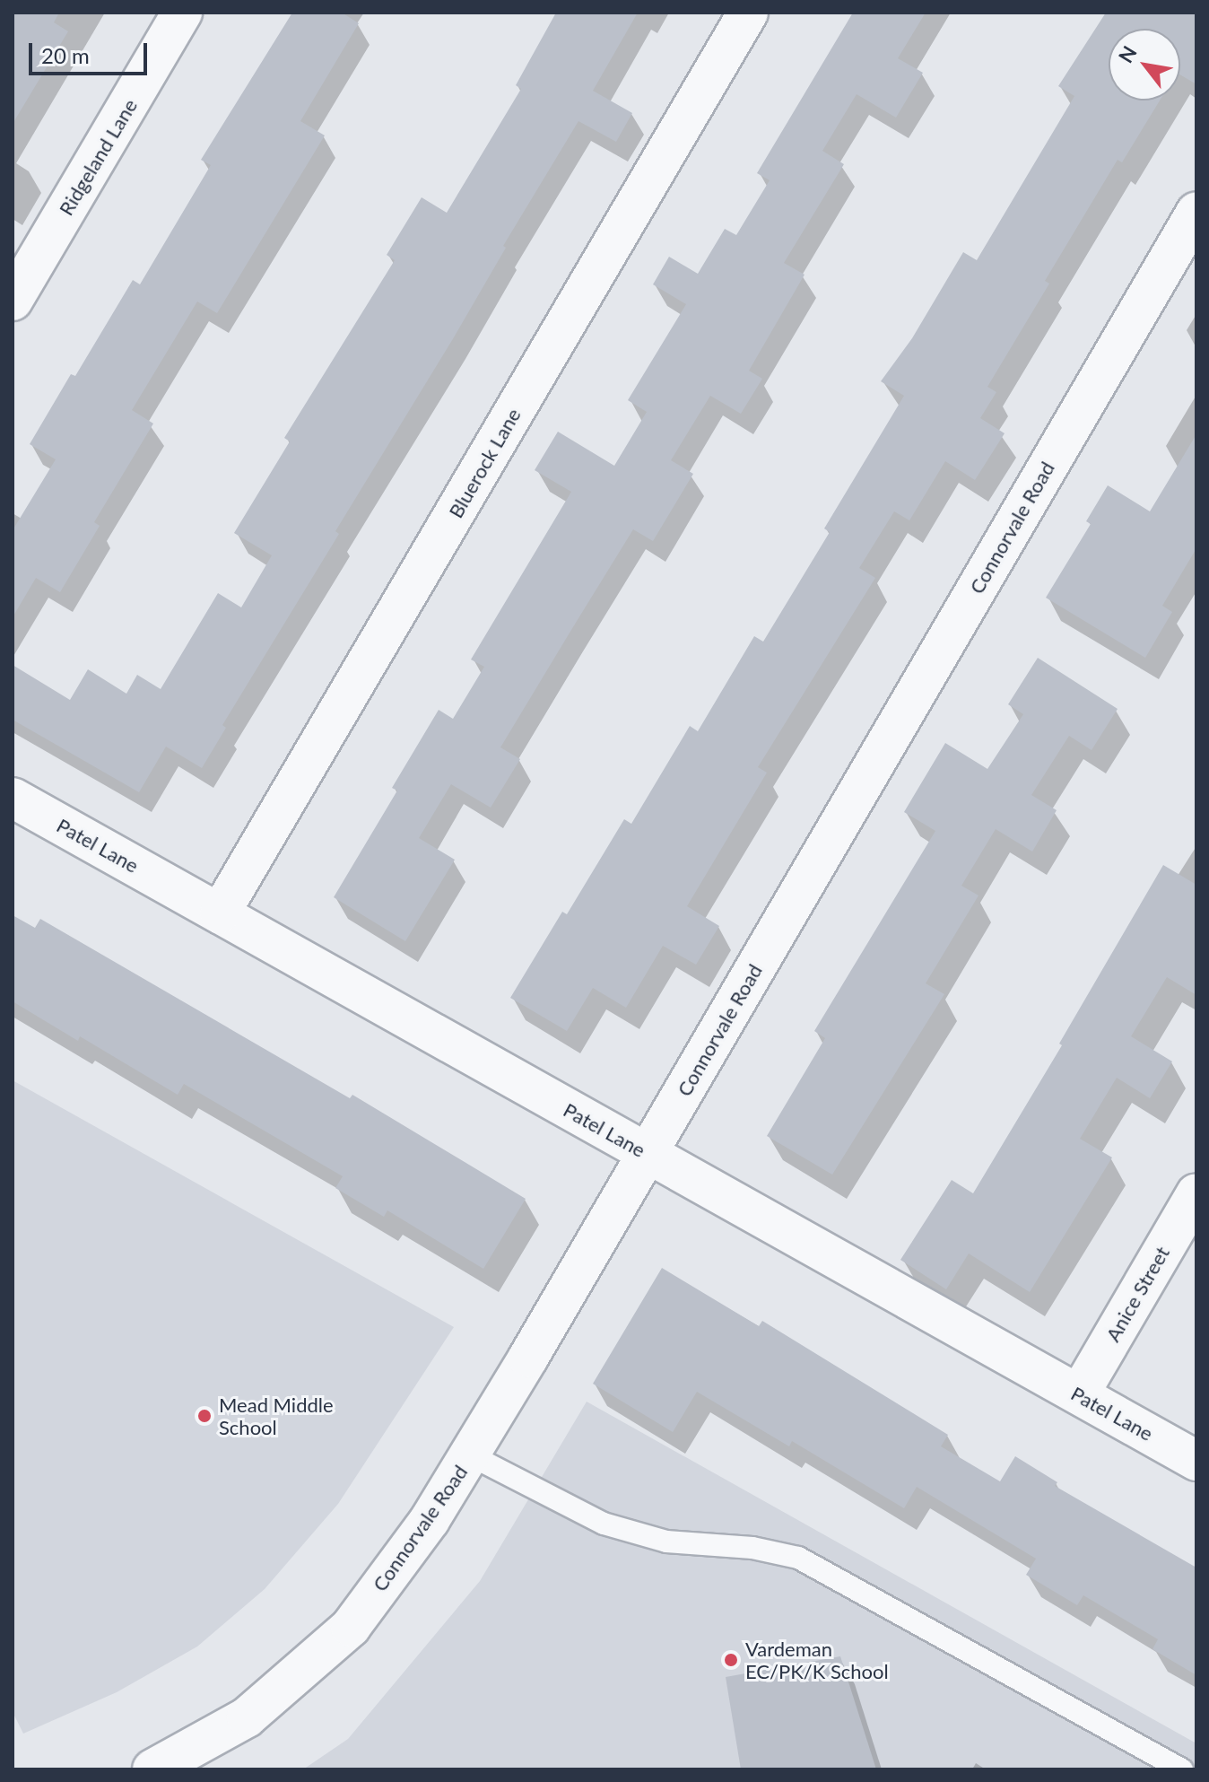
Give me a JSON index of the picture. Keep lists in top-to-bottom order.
{
  "streets": {
    "street": [
      "Ridgeland Lane",
      "Bluerock Lane",
      "Connorvale Road",
      "Patel Lane",
      "Anice Street"
    ]
  },
  "crossings": [
    ["Bluerock Lane", "Patel Lane"],
    ["Connorvale Road", "Patel Lane"],
    ["Patel Lane", "Anice Street"]
  ],
  "places": ["Mead Middle School", "Vardeman EC/PK/K School"],
  "scale_bar": "20 m",
  "north": "top left"
}
